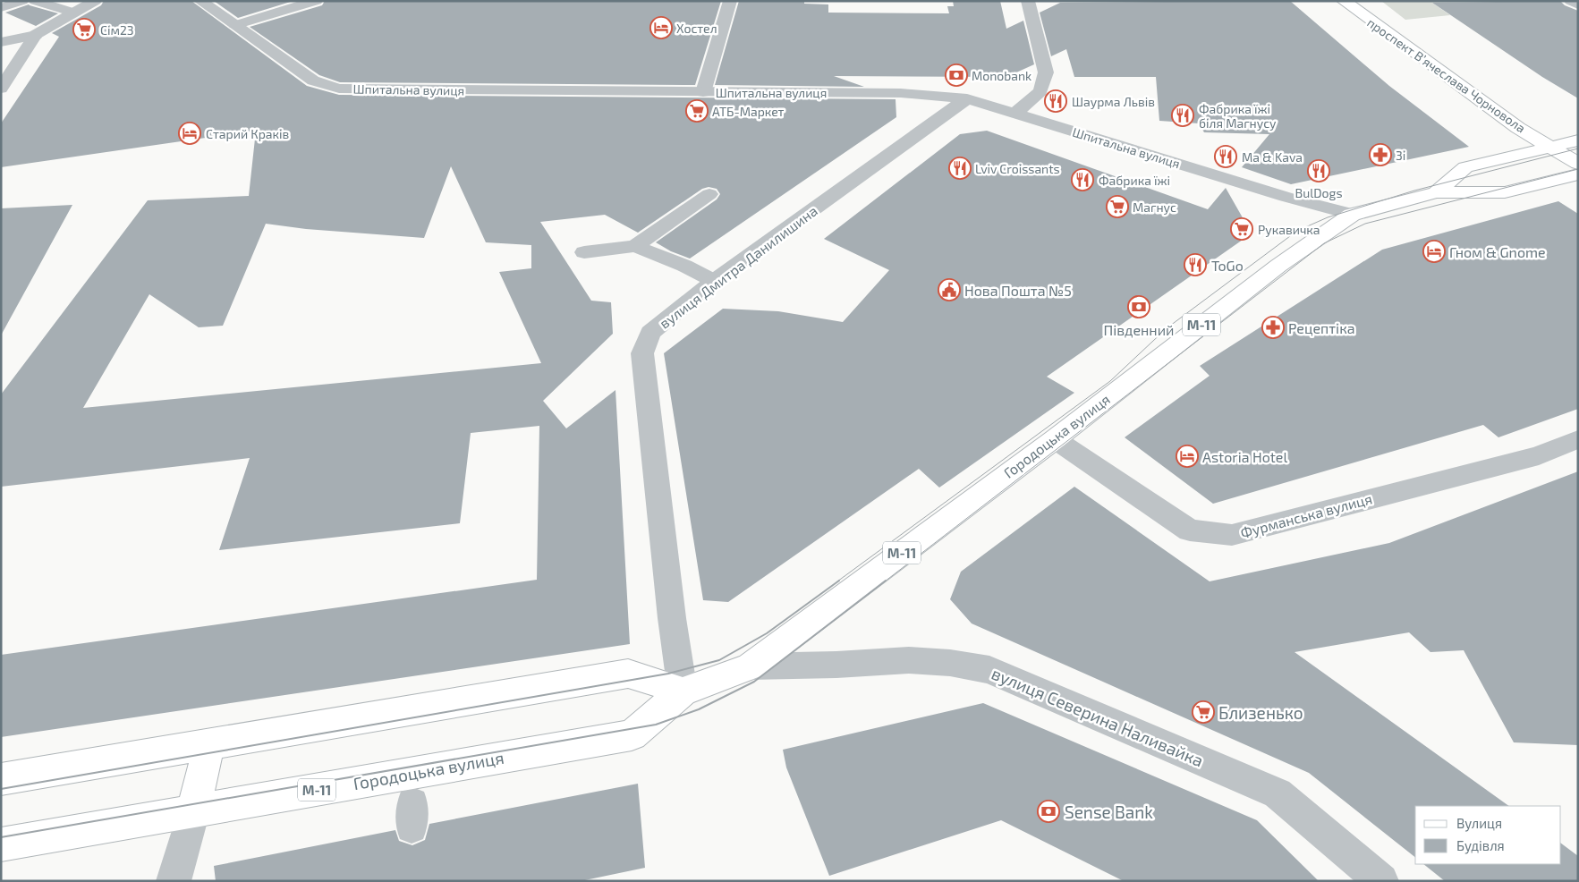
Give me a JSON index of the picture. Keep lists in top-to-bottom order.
{
  "streets": {
    "main road": ["проспект Вʼячеслава Чорновола", "М-11", "Городоцька вулиця"],
    "street": [
      "Шпитальна вулиця",
      "вулиця Дмитра Данилишина",
      "Фурманська вулиця",
      "вулиця Северина Наливайка"
    ]
  },
  "crossings": [
    ["проспект Вʼячеслава Чорновола", "М-11"],
    ["проспект Вʼячеслава Чорновола", "Городоцька вулиця"],
    ["Шпитальна вулиця", "вулиця Дмитра Данилишина"],
    ["Шпитальна вулиця", "Городоцька вулиця"],
    ["вулиця Дмитра Данилишина", "Городоцька вулиця"],
    ["М-11", "Городоцька вулиця"],
    ["Городоцька вулиця", "Фурманська вулиця"],
    ["Городоцька вулиця", "вулиця Северина Наливайка"]
  ],
  "places": {
    "hotel": [
      "Хостел",
      "Старий Краків",
      "Гном & Gnome",
      "Astoria Hotel"
    ],
    "supermarket": [
      "Сім23",
      "АТБ-Маркет",
      "Магнус",
      "Рукавичка",
      "Близенько"
    ],
    "bank": ["Monobank", "Південний", "Sense Bank"],
    "restaurant": [
      "Шаурма Львів",
      "Фабрика їжі біля Магнусу",
      "Ma & Kava",
      "Lviv Croissants",
      "BulDogs",
      "Фабрика їжі",
      "ToGo"
    ],
    "pharmacy": ["3і", "Рецептіка"],
    "public building": ["Нова Пошта №5"]
  },
  "legend": ["Вулиця", "Будівля"]
}
